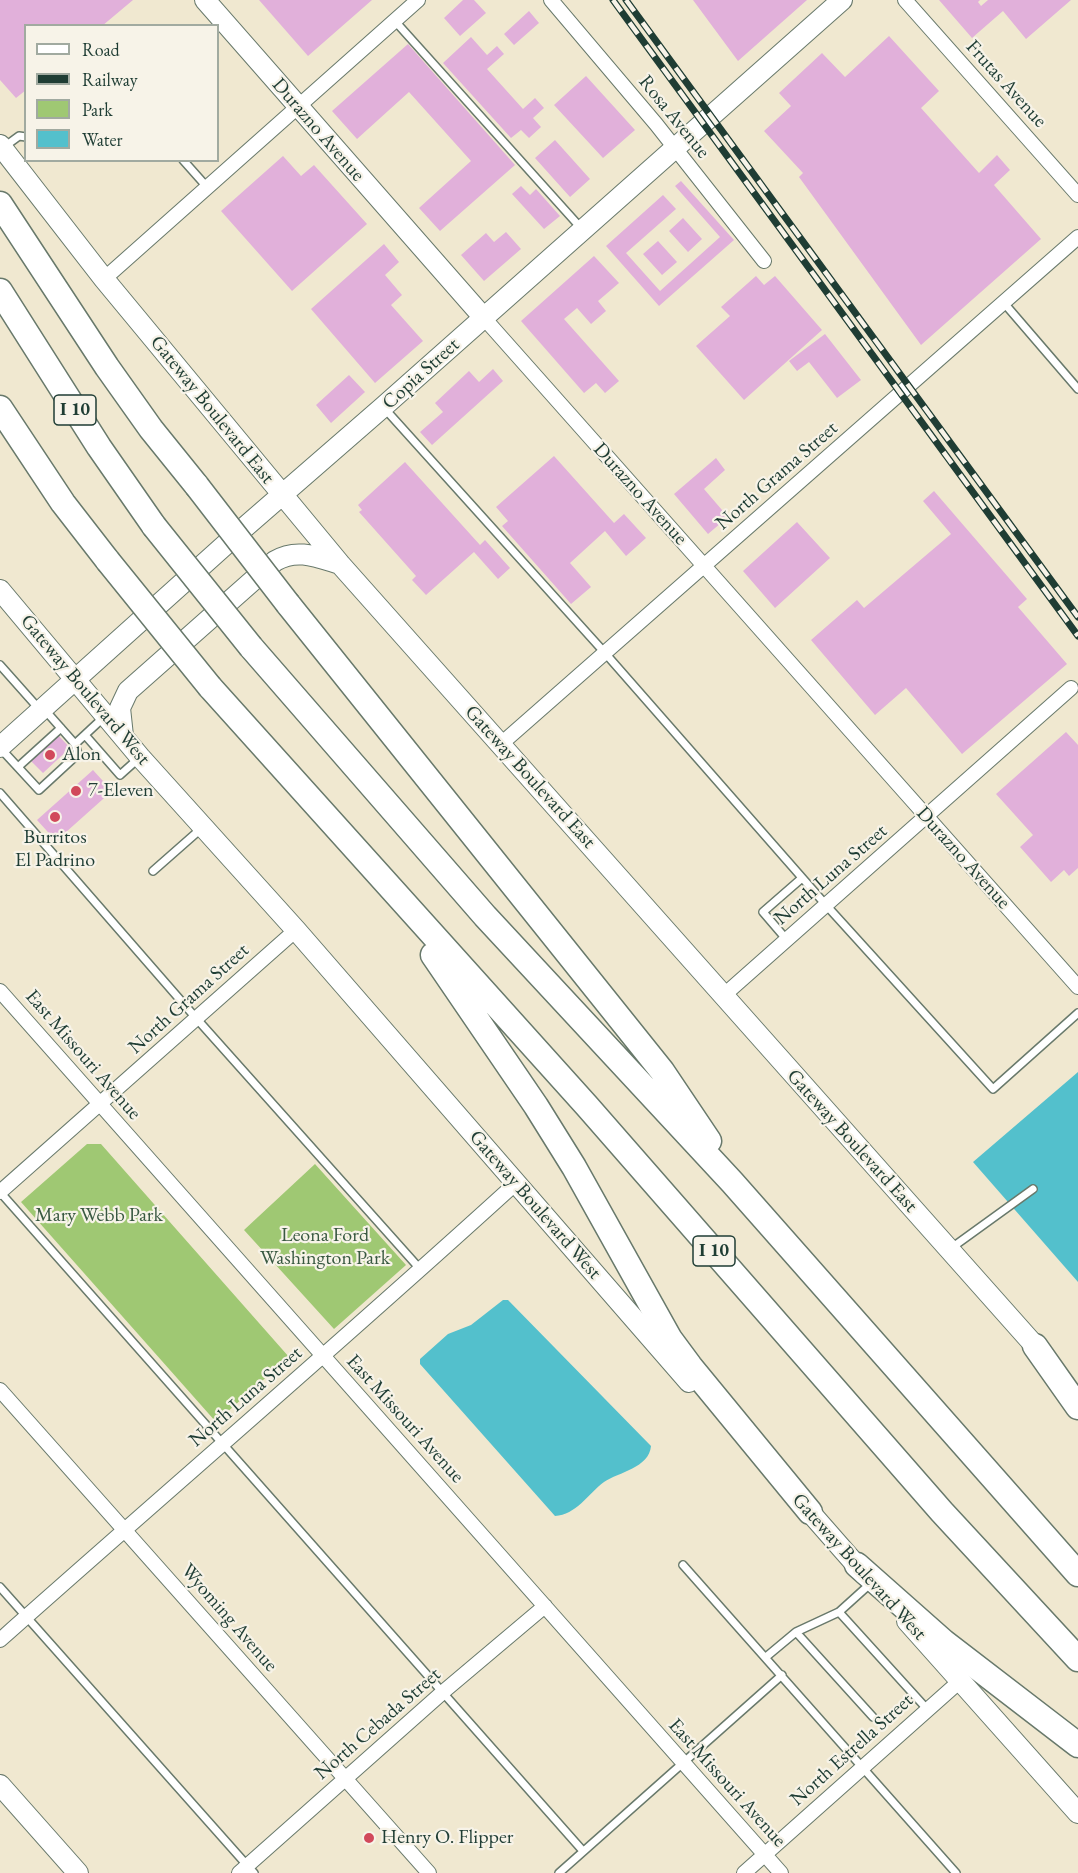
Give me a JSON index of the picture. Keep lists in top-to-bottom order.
{
  "streets": {
    "highway": ["I 10"],
    "main road": [
      "Durazno Avenue",
      "Copia Street",
      "Gateway Boulevard East",
      "Gateway Boulevard West"
    ],
    "street": [
      "Frutas Avenue",
      "Rosa Avenue",
      "North Grama Street",
      "North Luna Street",
      "East Missouri Avenue",
      "Wyoming Avenue",
      "North Cebada Street",
      "North Estrella Street"
    ]
  },
  "crossings": [
    ["Rosa Avenue", "Copia Street"],
    ["Durazno Avenue", "Copia Street"],
    ["Durazno Avenue", "North Grama Street"],
    ["Durazno Avenue", "North Luna Street"],
    ["Copia Street", "Gateway Boulevard East"],
    ["Copia Street", "Gateway Boulevard West"],
    ["Gateway Boulevard East", "North Grama Street"],
    ["Gateway Boulevard East", "North Luna Street"],
    ["North Grama Street", "Gateway Boulevard West"],
    ["North Grama Street", "East Missouri Avenue"],
    ["Gateway Boulevard West", "North Luna Street"],
    ["Gateway Boulevard West", "North Estrella Street"],
    ["North Luna Street", "East Missouri Avenue"],
    ["North Luna Street", "Wyoming Avenue"],
    ["East Missouri Avenue", "North Cebada Street"],
    ["East Missouri Avenue", "North Estrella Street"],
    ["Wyoming Avenue", "North Cebada Street"]
  ],
  "parks": ["Mary Webb Park", "Leona Ford Washington Park"],
  "places": [
    "Alon",
    "7-Eleven",
    "Burritos El Padrino",
    "Henry O. Flipper"
  ],
  "legend": [
    "Road",
    "Railway",
    "Park",
    "Water"
  ]
}
